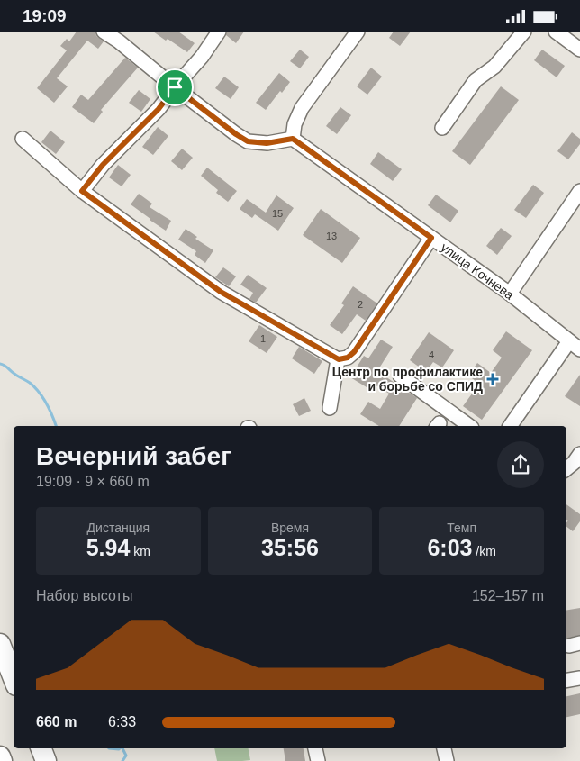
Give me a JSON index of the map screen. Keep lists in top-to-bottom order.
{
  "streets": {
    "street": ["улица Кочнева"]
  },
  "places": {
    "health": ["Центр по профилактике и борьбе со СПИД"]
  },
  "house_numbers": [
    "15",
    "13",
    "2",
    "1",
    "4"
  ],
  "page": {
    "status": "19:09",
    "heading": ["Вечерний забег", "19:09 · 9 × 660 m"],
    "stats": [
      ["Дистанция", "5.94 km"],
      ["Время", "35:56"],
      ["Темп", "6:03 /km"]
    ],
    "chart": ["Набор высоты", "152–157 m"],
    "list": [
      {
        "name": "660 m",
        "note": "6:33"
      }
    ]
  }
}
